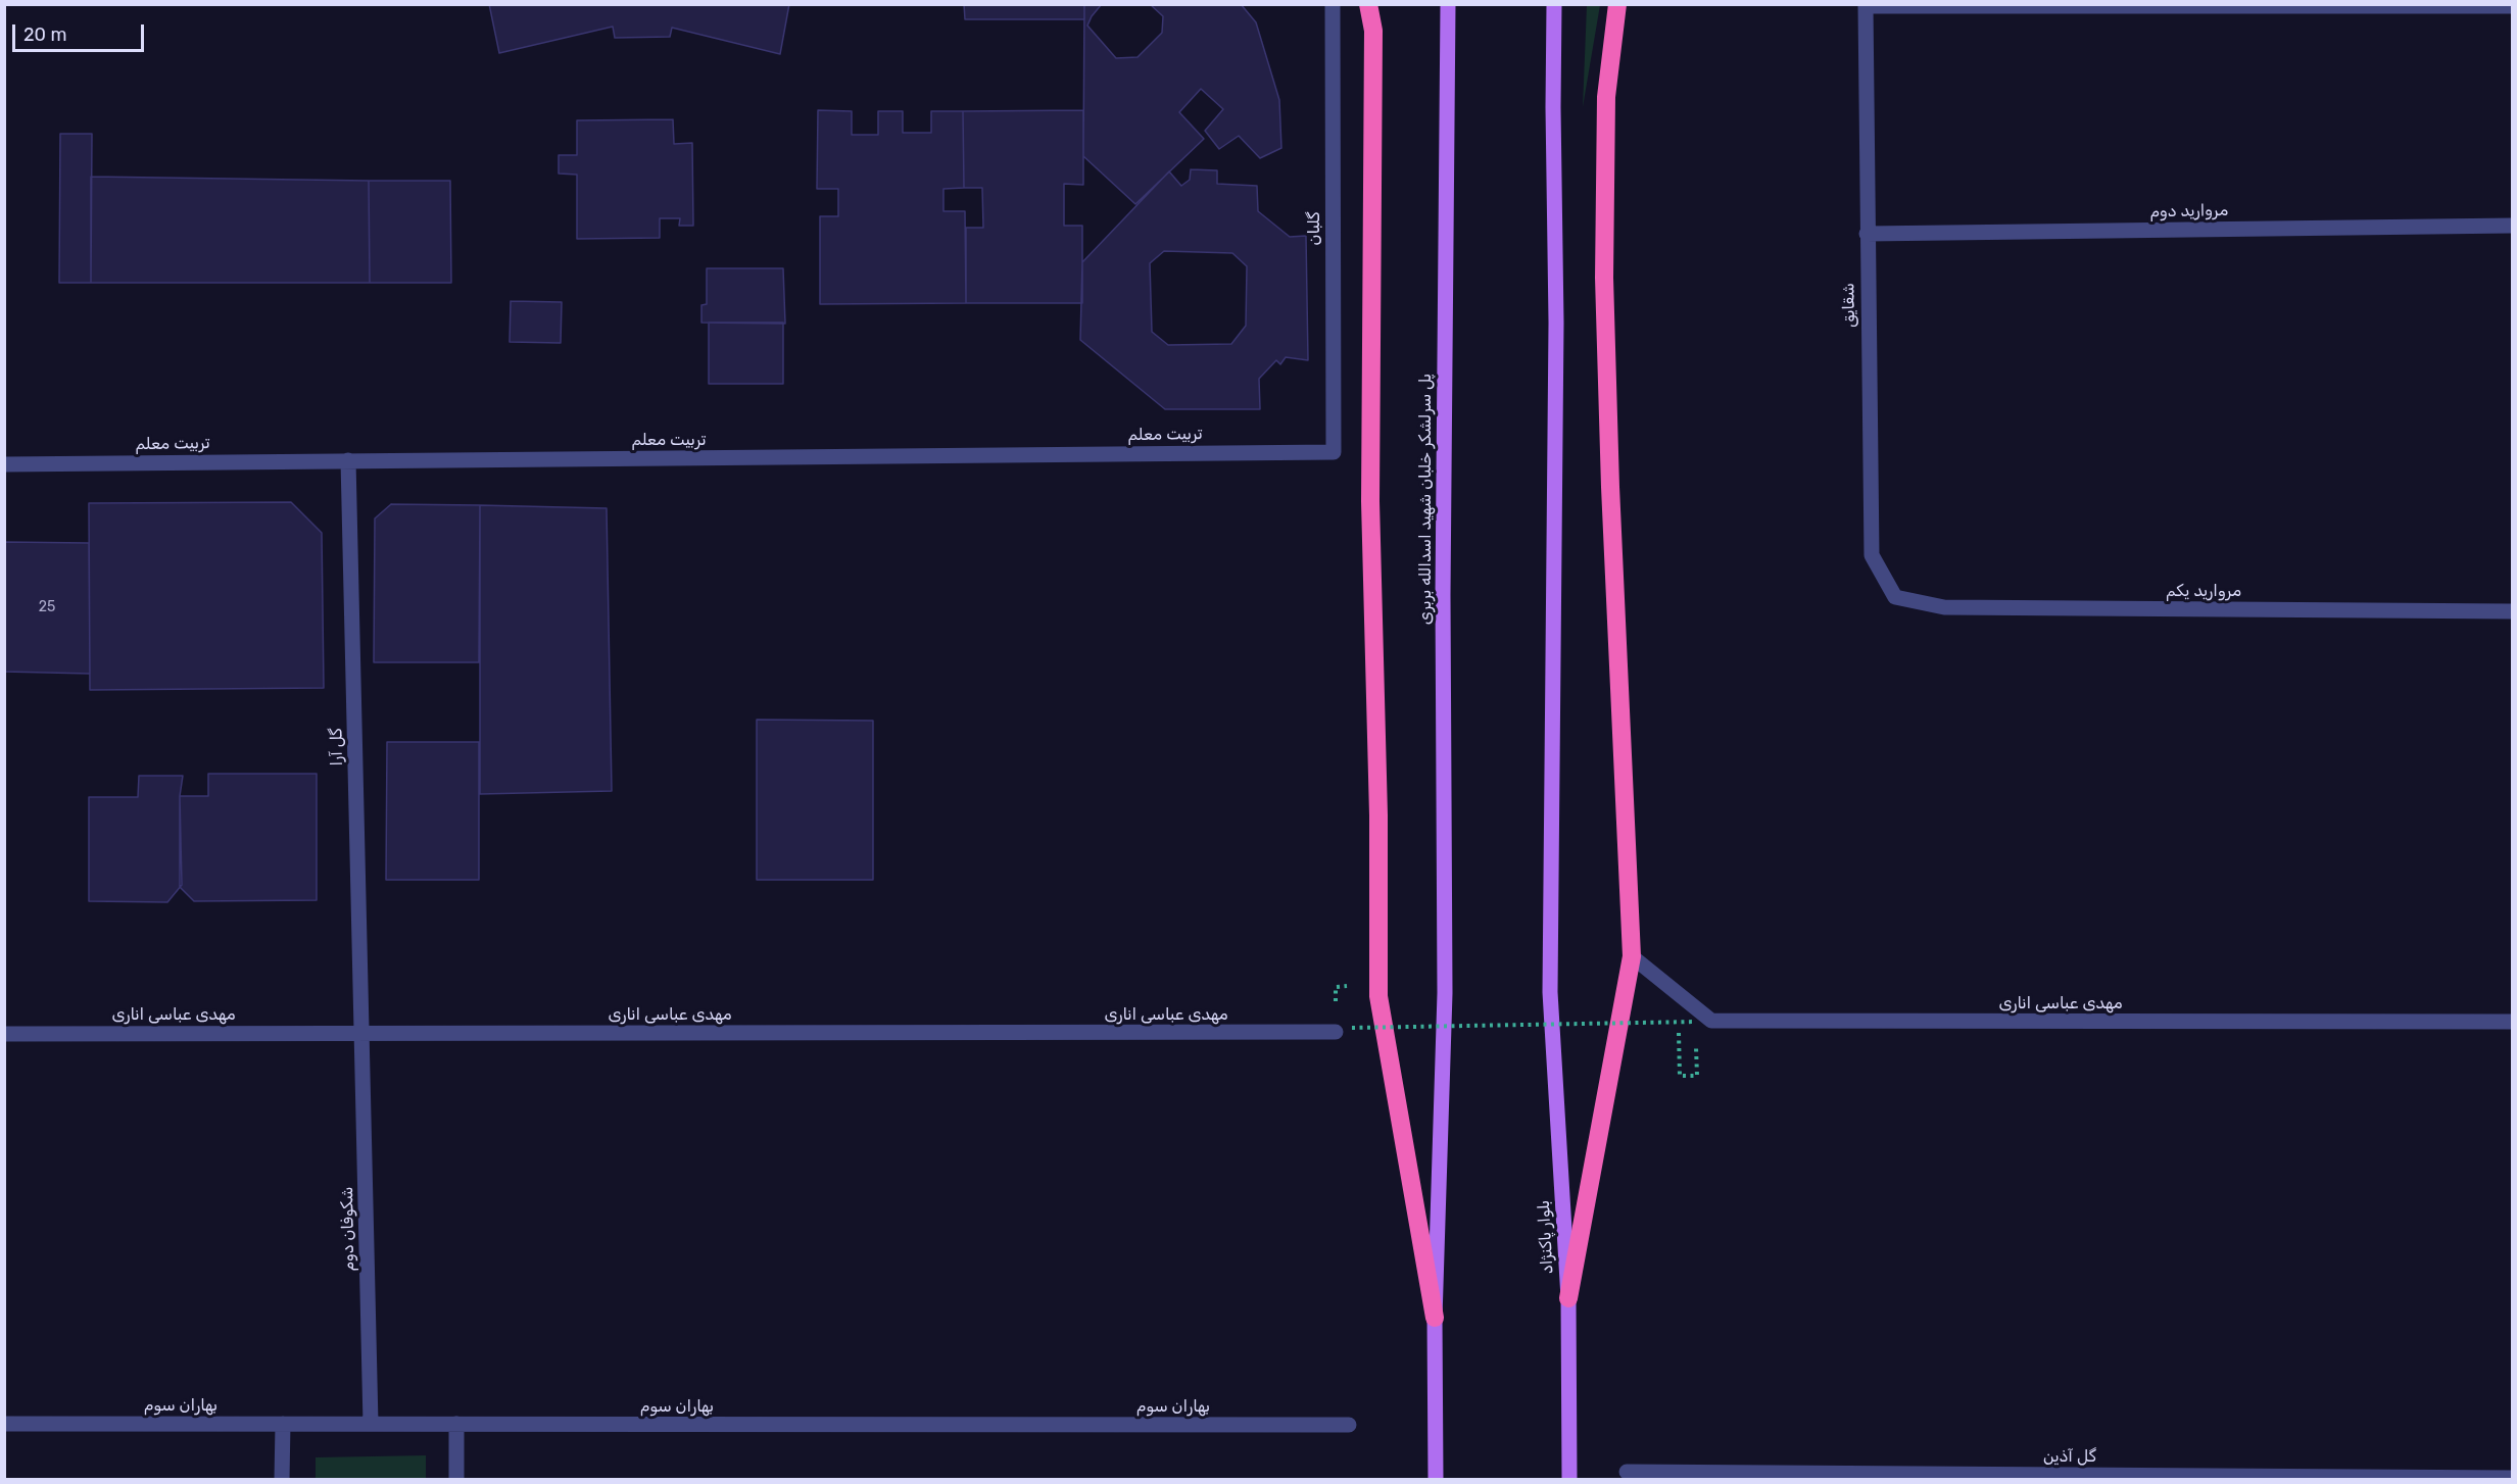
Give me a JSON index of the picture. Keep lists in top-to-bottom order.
{
  "streets": {
    "main road": ["پل سرلشکر خلبان شهید اسدالله بربری", "بلوار پاکنژاد"],
    "street": [
      "مروارید دوم",
      "گلبان",
      "شقایق",
      "تربیت معلم",
      "مروارید یکم",
      "گل آرا",
      "مهدی عباسی اناری",
      "شکوفان دوم",
      "بهاران سوم",
      "گل آذین"
    ]
  },
  "crossings": [
    ["مروارید دوم", "شقایق"],
    ["گلبان", "تربیت معلم"],
    ["شقایق", "مروارید یکم"],
    ["تربیت معلم", "گل آرا"],
    ["گل آرا", "مهدی عباسی اناری"],
    ["گل آرا", "شکوفان دوم"],
    ["مهدی عباسی اناری", "شکوفان دوم"],
    ["شکوفان دوم", "بهاران سوم"]
  ],
  "house_numbers": ["25"],
  "scale_bar": "20 m"
}
